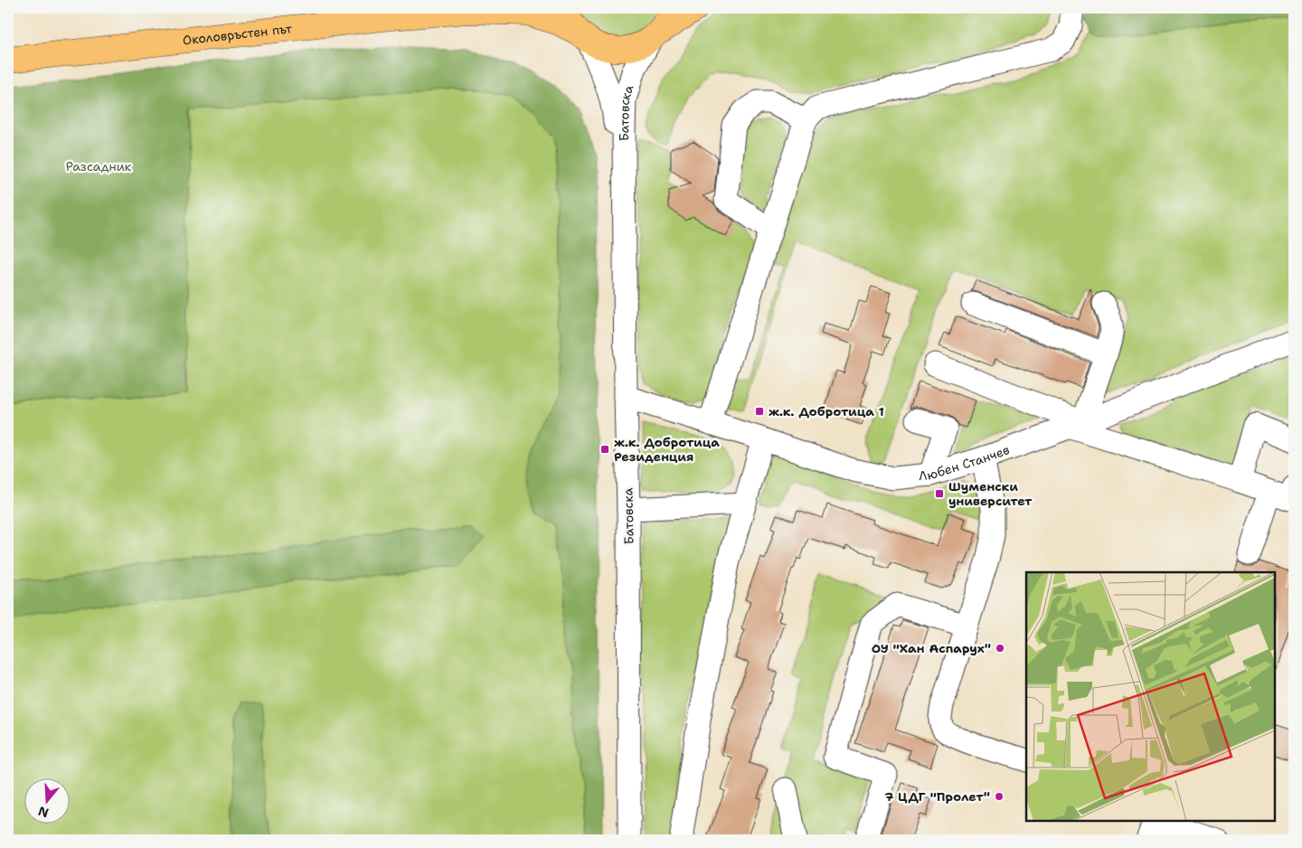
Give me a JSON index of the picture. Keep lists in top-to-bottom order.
{
  "streets": {
    "main road": ["Околовръстен път"],
    "street": ["Батовска", "Любен Станчев"]
  },
  "crossings": [
    ["Околовръстен път", "Батовска"],
    ["Батовска", "Любен Станчев"]
  ],
  "parks": ["Разсадник"],
  "places": {
    "transit": ["ж.к. Добротица 1", "ж.к. Добротица Резиденция", "Шуменски университет"],
    "other": ["ОУ \"Хан Аспарух\"", "7 ЦДГ \"Пролет\""]
  },
  "north": "bottom"
}
